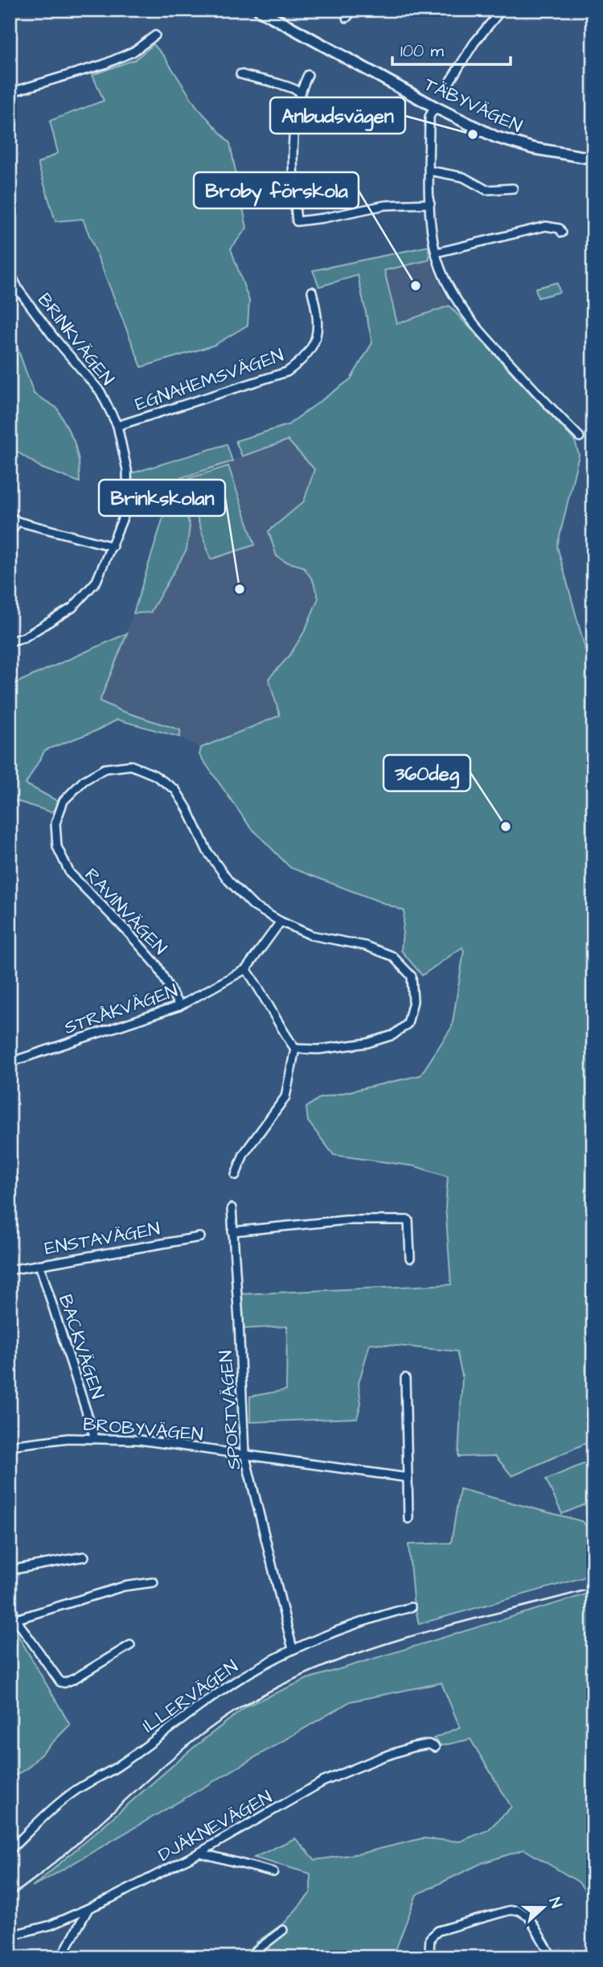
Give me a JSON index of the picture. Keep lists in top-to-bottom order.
{
  "streets": {
    "main road": ["TÄBYVÄGEN"],
    "street": [
      "BRINKVÄGEN",
      "EGNAHEMSVÄGEN",
      "RAVINVÄGEN",
      "STRÅKVÄGEN",
      "ENSTAVÄGEN",
      "BACKVÄGEN",
      "SPORTVÄGEN",
      "BROBYVÄGEN",
      "ILLERVÄGEN",
      "DJÄKNEVÄGEN"
    ]
  },
  "crossings": [
    ["BRINKVÄGEN", "EGNAHEMSVÄGEN"],
    ["RAVINVÄGEN", "STRÅKVÄGEN"],
    ["ENSTAVÄGEN", "BACKVÄGEN"],
    ["BACKVÄGEN", "BROBYVÄGEN"],
    ["SPORTVÄGEN", "BROBYVÄGEN"],
    ["SPORTVÄGEN", "ILLERVÄGEN"]
  ],
  "places": [
    "Anbudsvägen",
    "Broby förskola",
    "Brinkskolan",
    "360deg"
  ],
  "scale_bar": "100 m",
  "north": "right"
}
